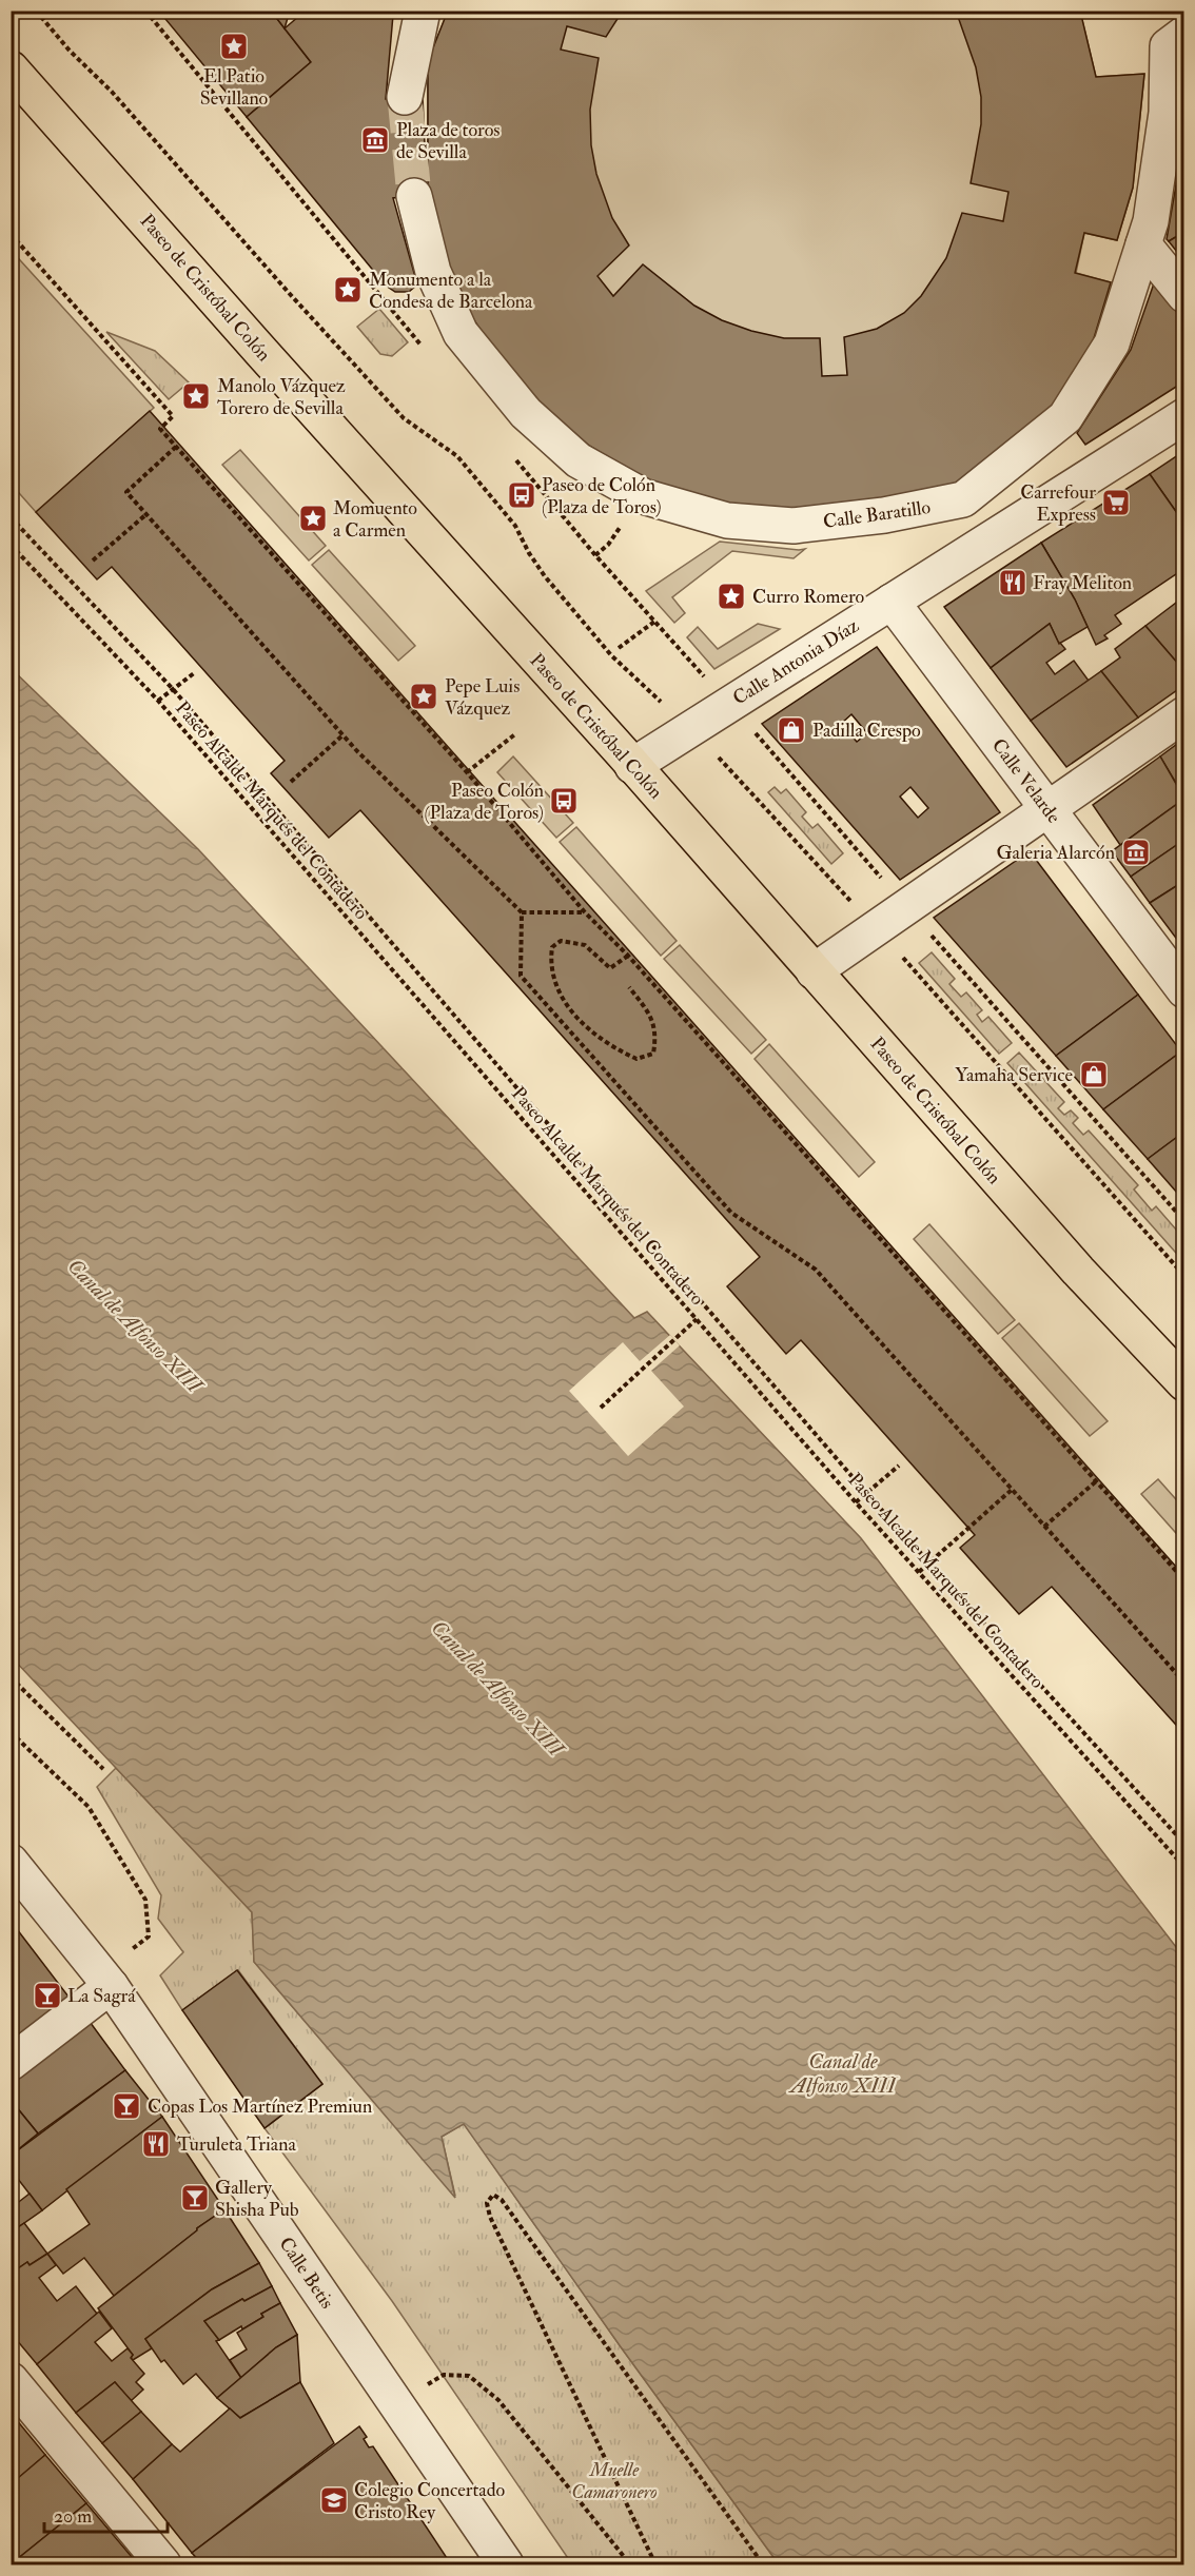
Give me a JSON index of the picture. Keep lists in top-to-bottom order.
{
  "streets": {
    "main road": ["Paseo de Cristóbal Colón"],
    "street": [
      "Calle Baratillo",
      "Calle Antonia Díaz",
      "Calle Velarde",
      "Calle Betis"
    ],
    "path": ["Paseo Alcalde Marqués del Contadero"]
  },
  "crossings": [
    ["Paseo de Cristóbal Colón", "Calle Antonia Díaz"],
    ["Calle Antonia Díaz", "Calle Velarde"]
  ],
  "water": ["Canal de Alfonso XIII"],
  "parks": ["Muelle Camaronero"],
  "places": {
    "place": [
      "El Patio Sevillano",
      "Monumento a la Condesa de Barcelona",
      "Manolo Vázquez Torero de Sevilla",
      "Momuento a Carmen",
      "Curro Romero",
      "Pepe Luis Vázquez"
    ],
    "museum": ["Plaza de toros de Sevilla", "Galeria Alarcón"],
    "bus stop": ["Paseo de Colón (Plaza de Toros)", "Paseo Colón (Plaza de Toros)"],
    "supermarket": ["Carrefour Express"],
    "restaurant": ["Fray Meliton", "Turuleta Triana"],
    "shop": ["Padilla Crespo", "Yamaha Service"],
    "bar": ["La Sagrá", "Copas Los Martínez Premiun", "Gallery Shisha Pub"],
    "school or university": ["Colegio Concertado Cristo Rey"]
  },
  "scale_bar": "20 m"
}
